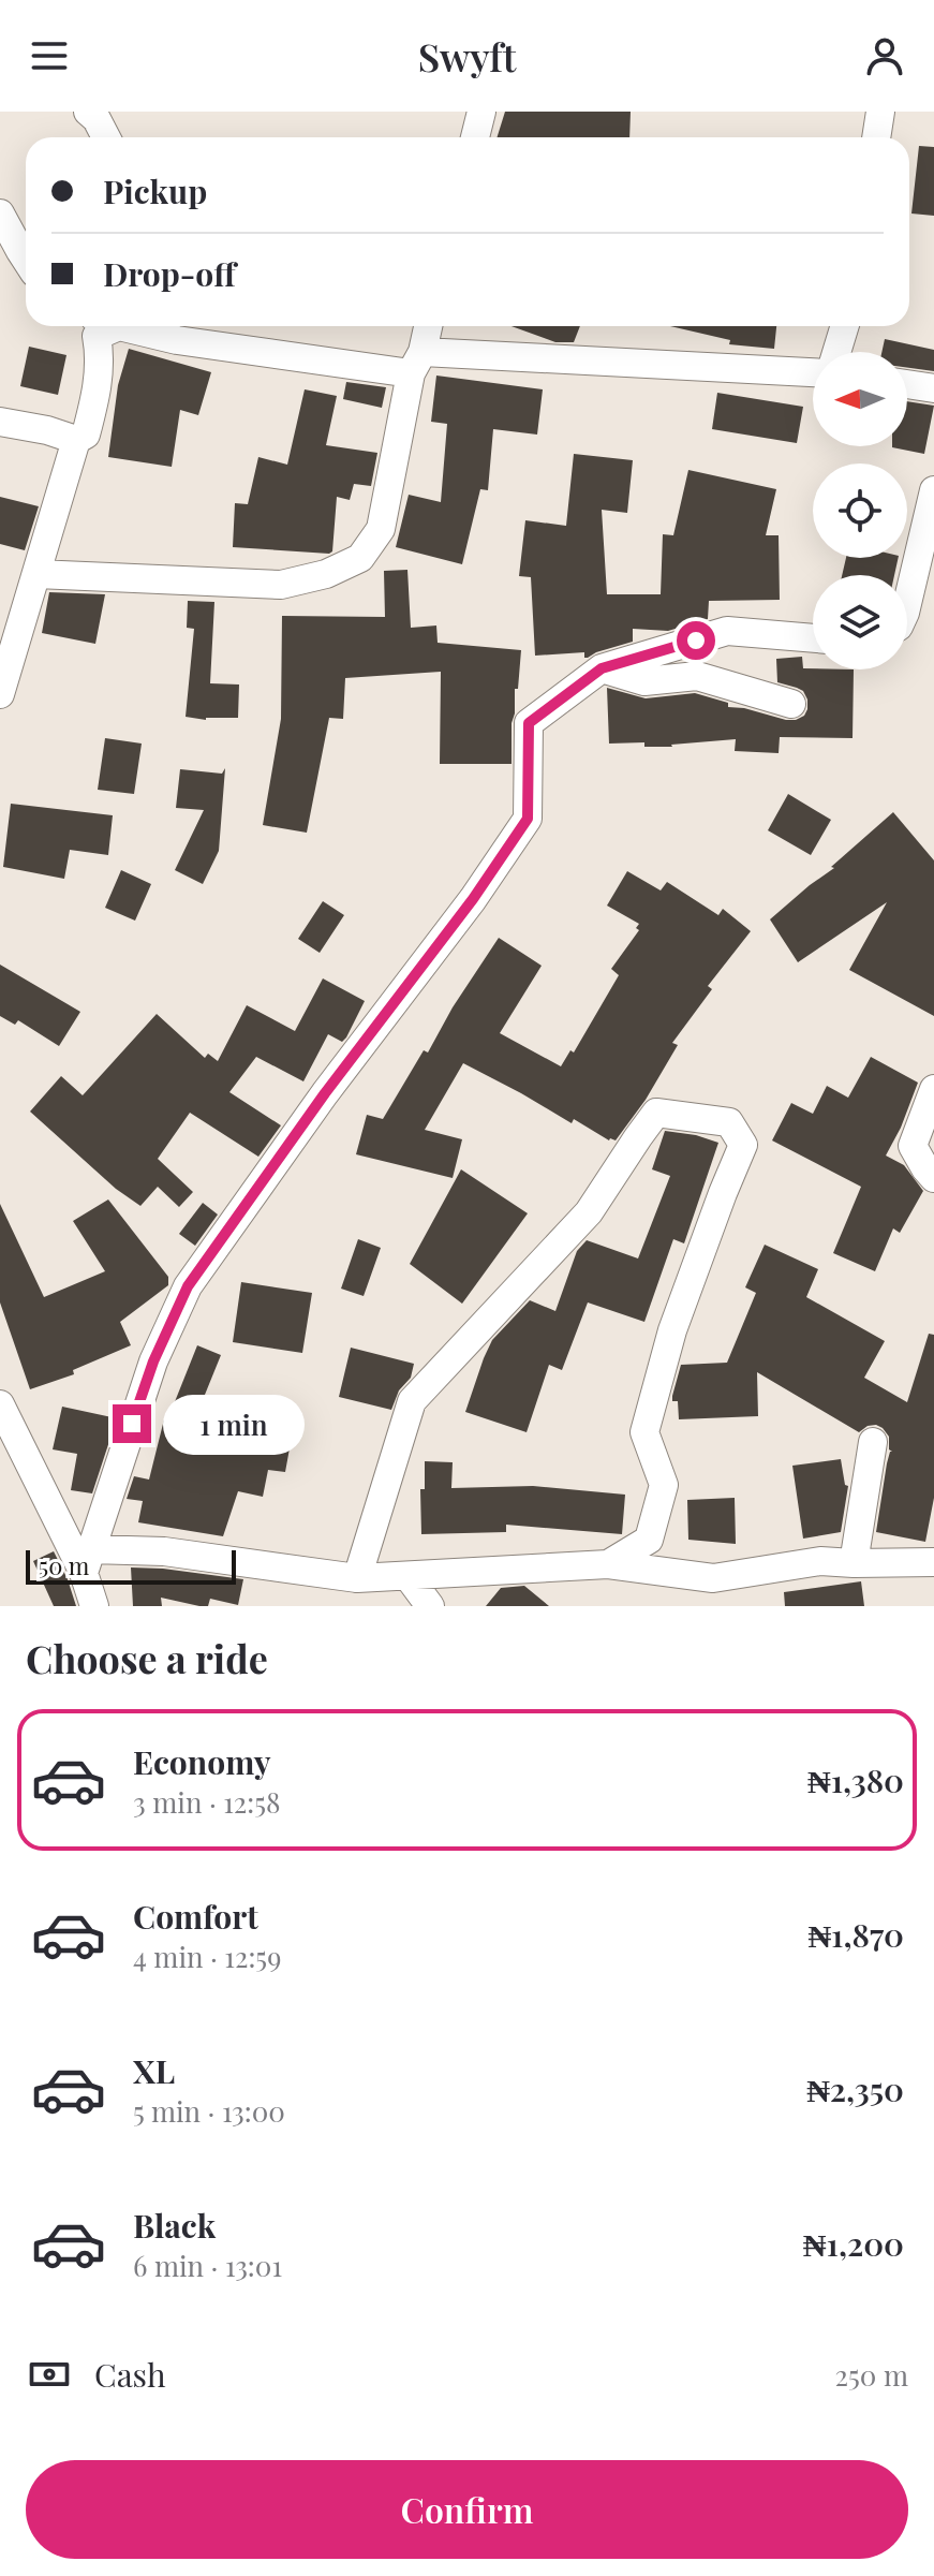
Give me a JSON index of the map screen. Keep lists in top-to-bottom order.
{
  "scale_bar": "50 m",
  "north": "left",
  "page": {
    "header": "Swyft",
    "banner": ["Pickup", "Drop-off"],
    "bubble": "1 min",
    "scale": "50 m",
    "heading": "Choose a ride",
    "list": [
      {
        "name": "Economy",
        "note": "3 min · 12:58",
        "value": "₦1,380"
      },
      {
        "name": "Comfort",
        "note": "4 min · 12:59",
        "value": "₦1,870"
      },
      {
        "name": "XL",
        "note": "5 min · 13:00",
        "value": "₦2,350"
      },
      {
        "name": "Black",
        "note": "6 min · 13:01",
        "value": "₦1,200"
      }
    ],
    "pay": ["Cash", "250 m"],
    "buttons": "Confirm"
  }
}
